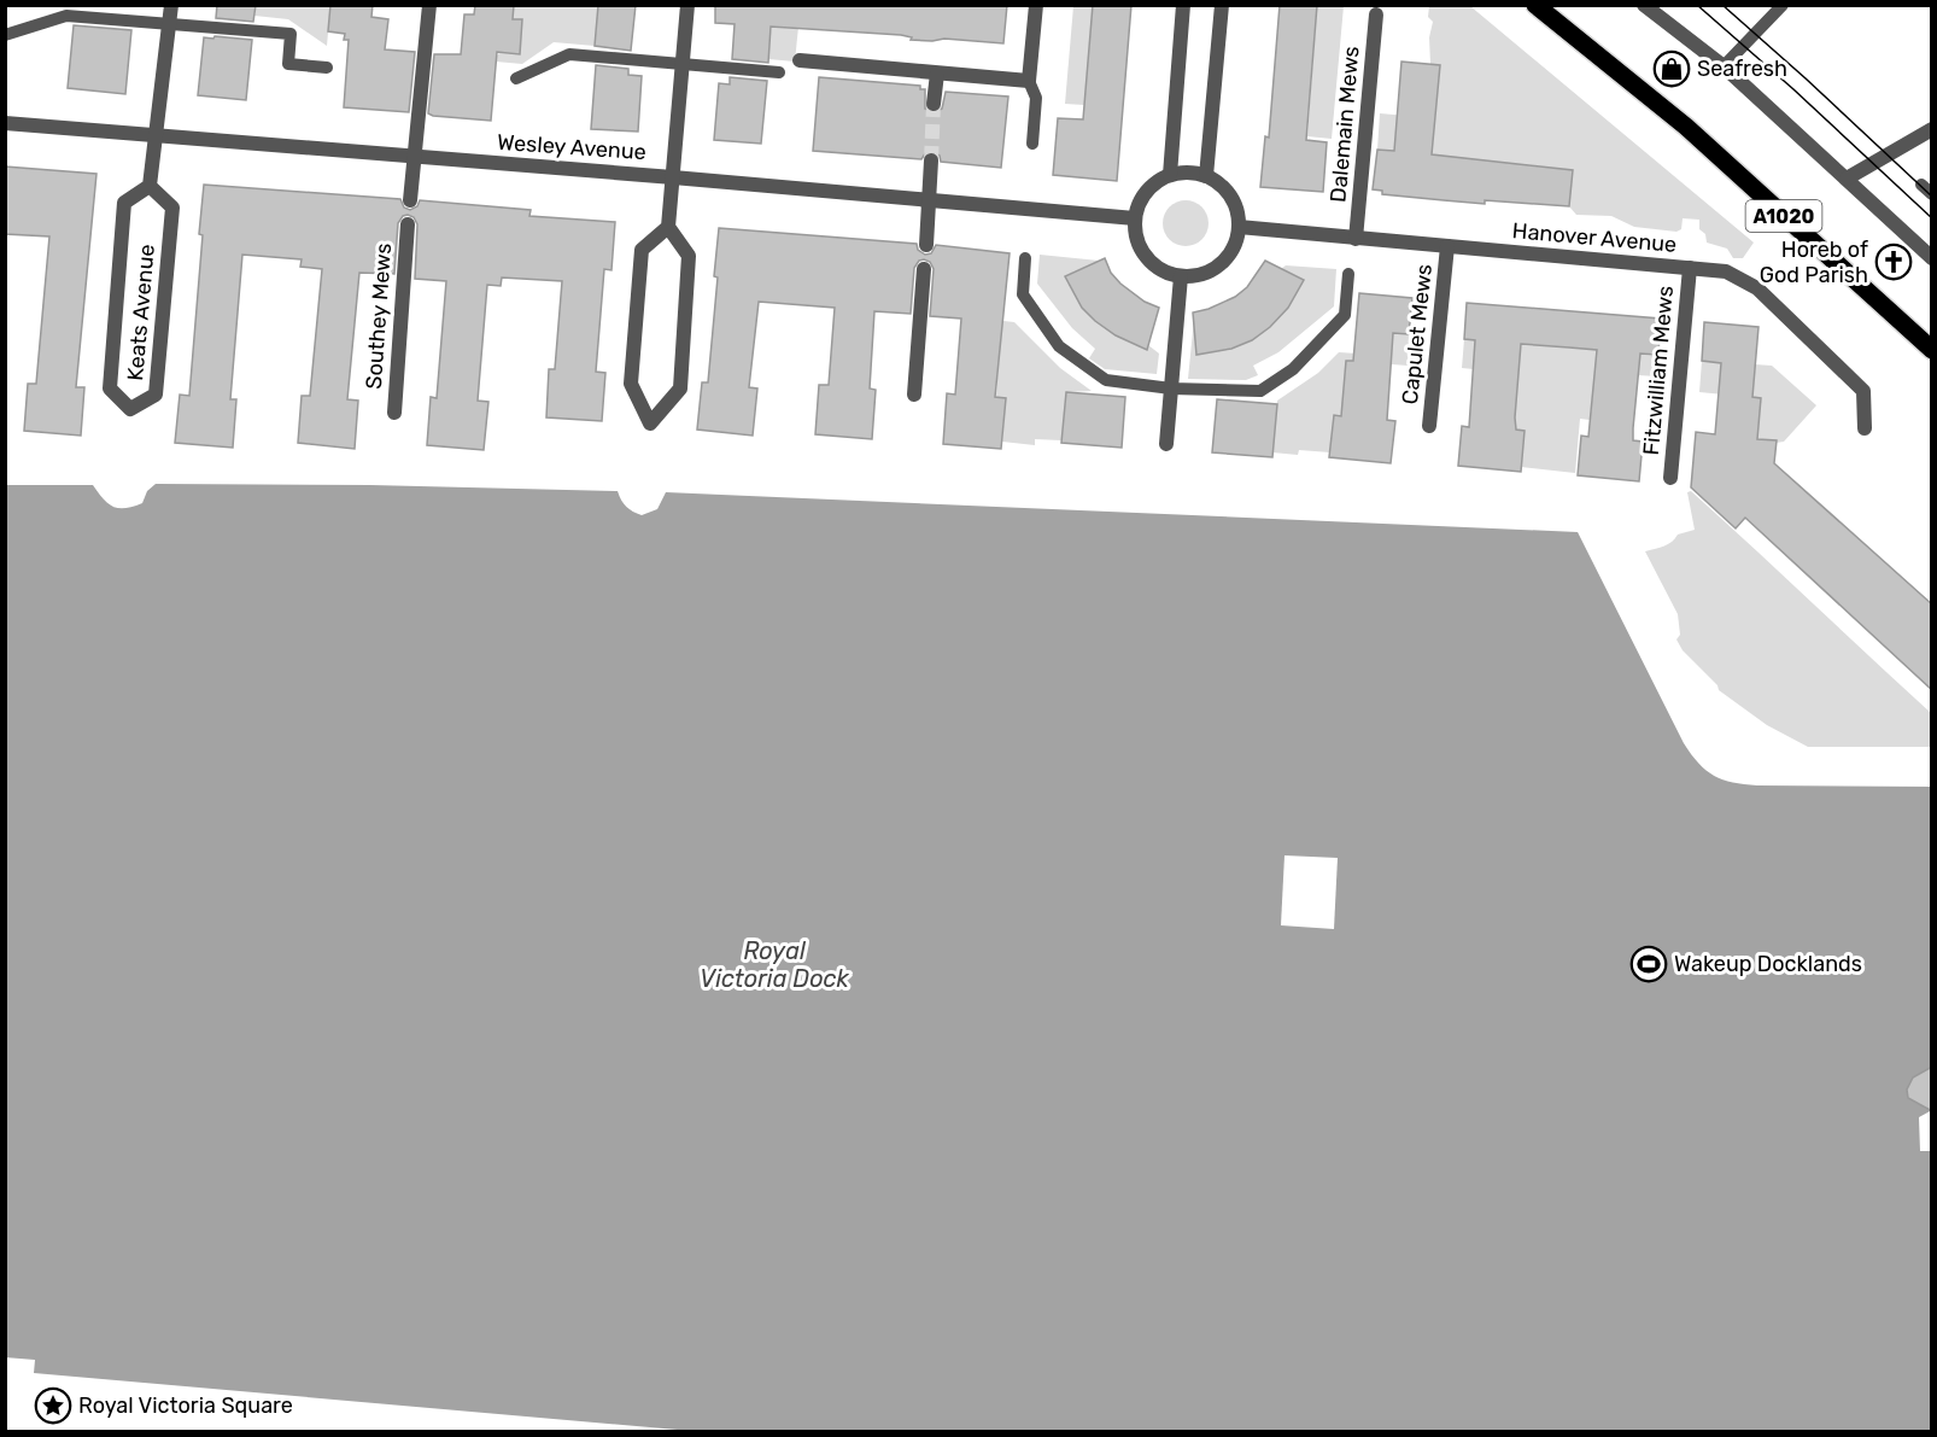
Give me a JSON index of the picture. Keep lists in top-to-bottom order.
{
  "streets": {
    "main road": ["A1020"],
    "street": [
      "Dalemain Mews",
      "Wesley Avenue",
      "Hanover Avenue",
      "Keats Avenue",
      "Southey Mews",
      "Capulet Mews",
      "Fitzwilliam Mews"
    ]
  },
  "crossings": [
    ["Dalemain Mews", "Hanover Avenue"],
    ["Wesley Avenue", "Hanover Avenue"],
    ["Hanover Avenue", "Capulet Mews"],
    ["Hanover Avenue", "Fitzwilliam Mews"]
  ],
  "water": ["Royal Victoria Dock"],
  "places": {
    "shop": ["Seafresh"],
    "church": ["Horeb of God Parish"],
    "sports": ["Wakeup Docklands"],
    "place": ["Royal Victoria Square"]
  }
}
